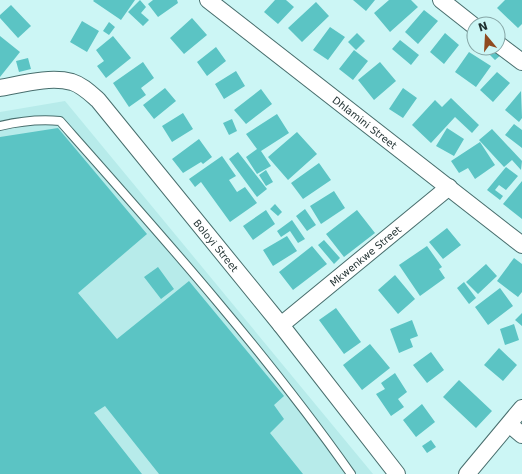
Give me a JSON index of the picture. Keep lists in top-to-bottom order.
{
  "streets": {
    "street": ["Dhlamini Street", "Boloyi Street", "Mkwenkwe Street"]
  },
  "crossings": [
    ["Dhlamini Street", "Mkwenkwe Street"],
    ["Boloyi Street", "Mkwenkwe Street"]
  ],
  "north": "top"
}
